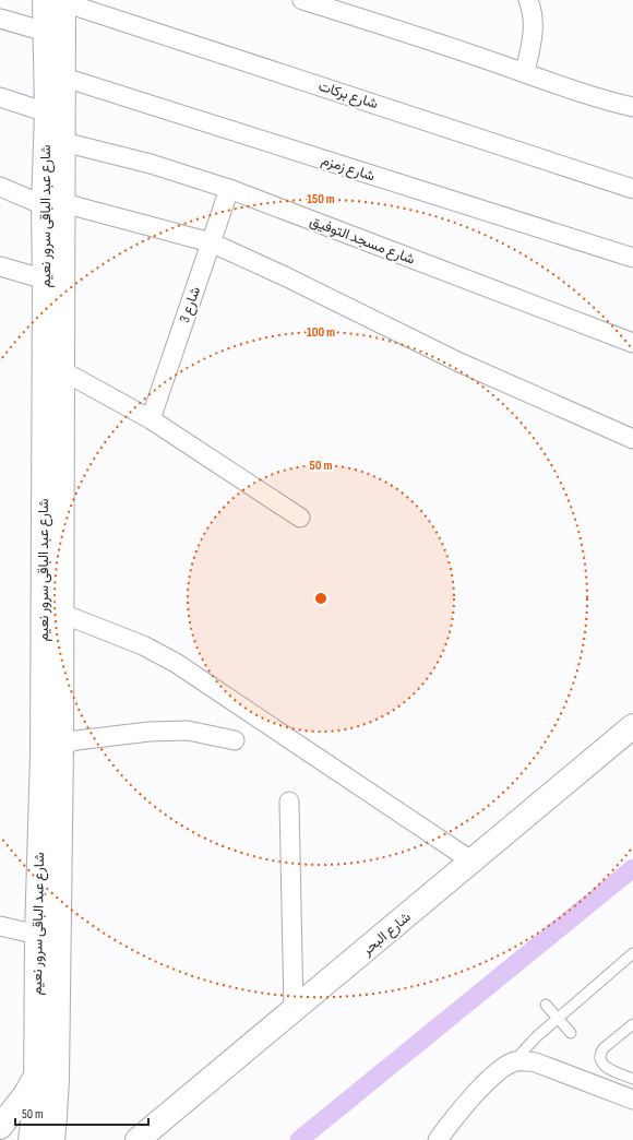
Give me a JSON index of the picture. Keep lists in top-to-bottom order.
{
  "streets": {
    "street": [
      "شارع بركات",
      "شارع زمزم",
      "شارع عبد الباقى سرور نعيم",
      "شارع مسجد التوفيق",
      "شارع 3",
      "شارع البحر"
    ]
  },
  "crossings": [
    ["شارع بركات", "شارع عبد الباقى سرور نعيم"],
    ["شارع زمزم", "شارع عبد الباقى سرور نعيم"],
    ["شارع عبد الباقى سرور نعيم", "شارع مسجد التوفيق"],
    ["شارع مسجد التوفيق", "شارع 3"]
  ],
  "scale_bar": "50 m",
  "rings": ["150 m", "100 m", "50 m"]
}
